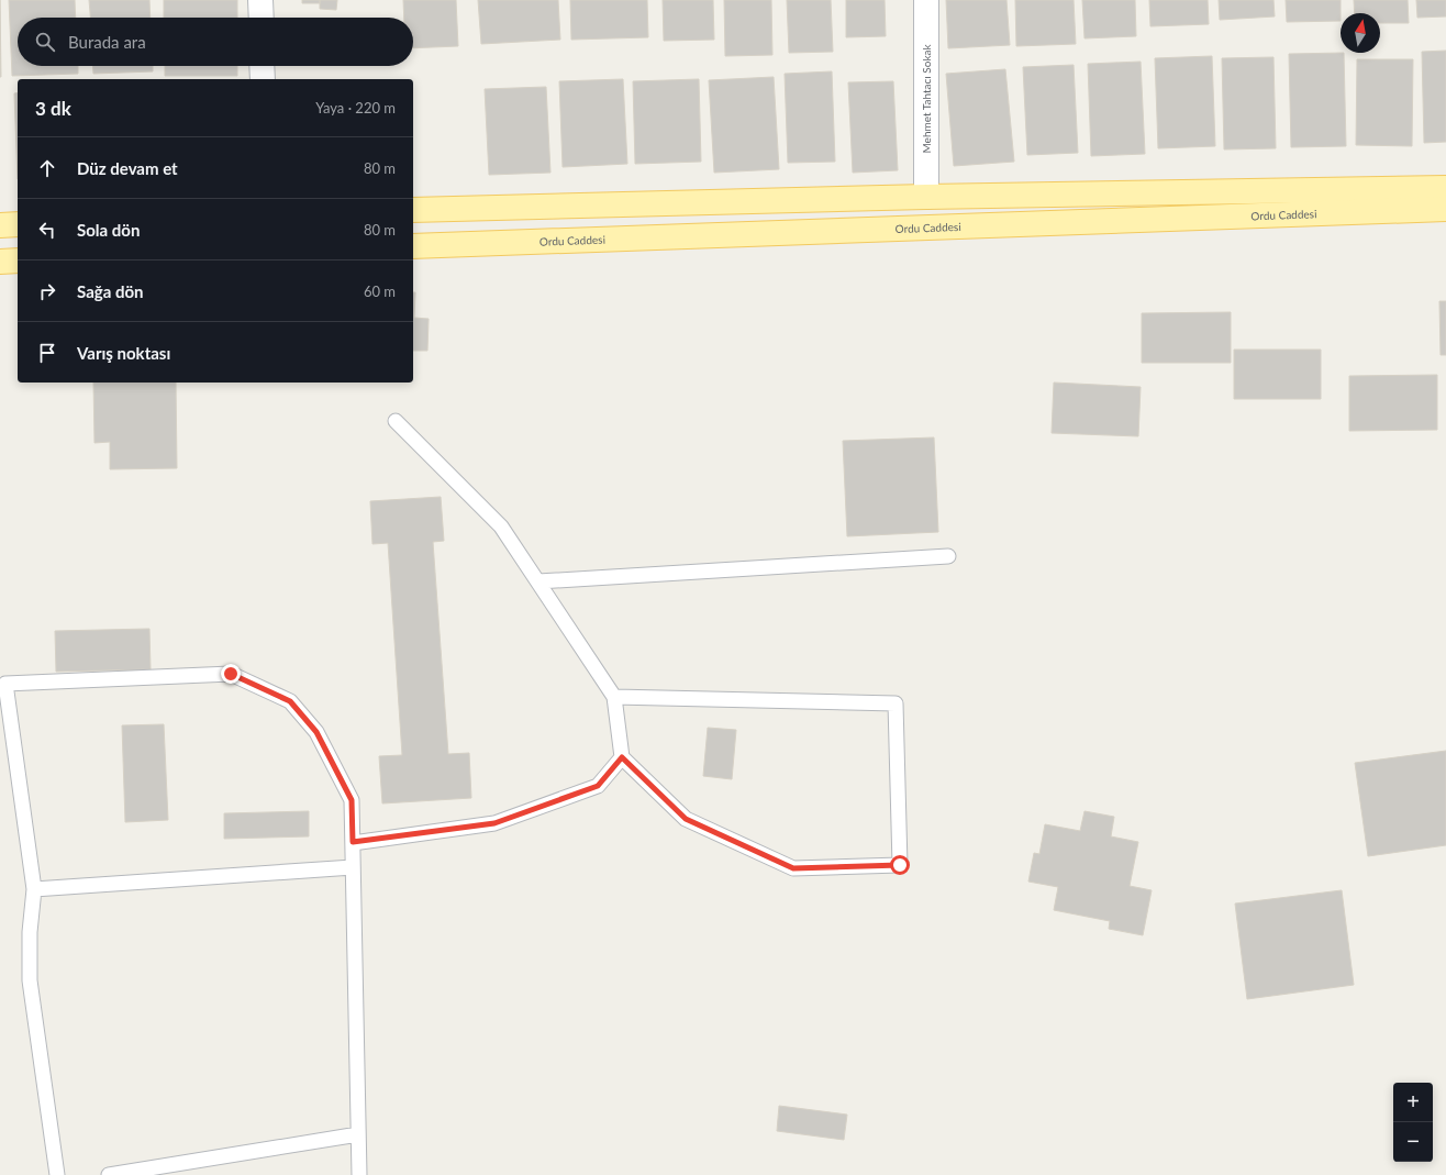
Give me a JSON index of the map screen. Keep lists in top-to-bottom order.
{
  "streets": {
    "main road": ["Ordu Caddesi"],
    "street": ["Mehmet Tahtacı Sokak"]
  },
  "north": "top",
  "page": {
    "search": "Burada ara",
    "heading": ["3 dk", "Yaya · 220 m"],
    "list": [
      ["Düz devam et", "80 m"],
      ["Sola dön", "80 m"],
      ["Sağa dön", "60 m"],
      "Varış noktası"
    ],
    "map_buttons": ["+", "−"]
  }
}
